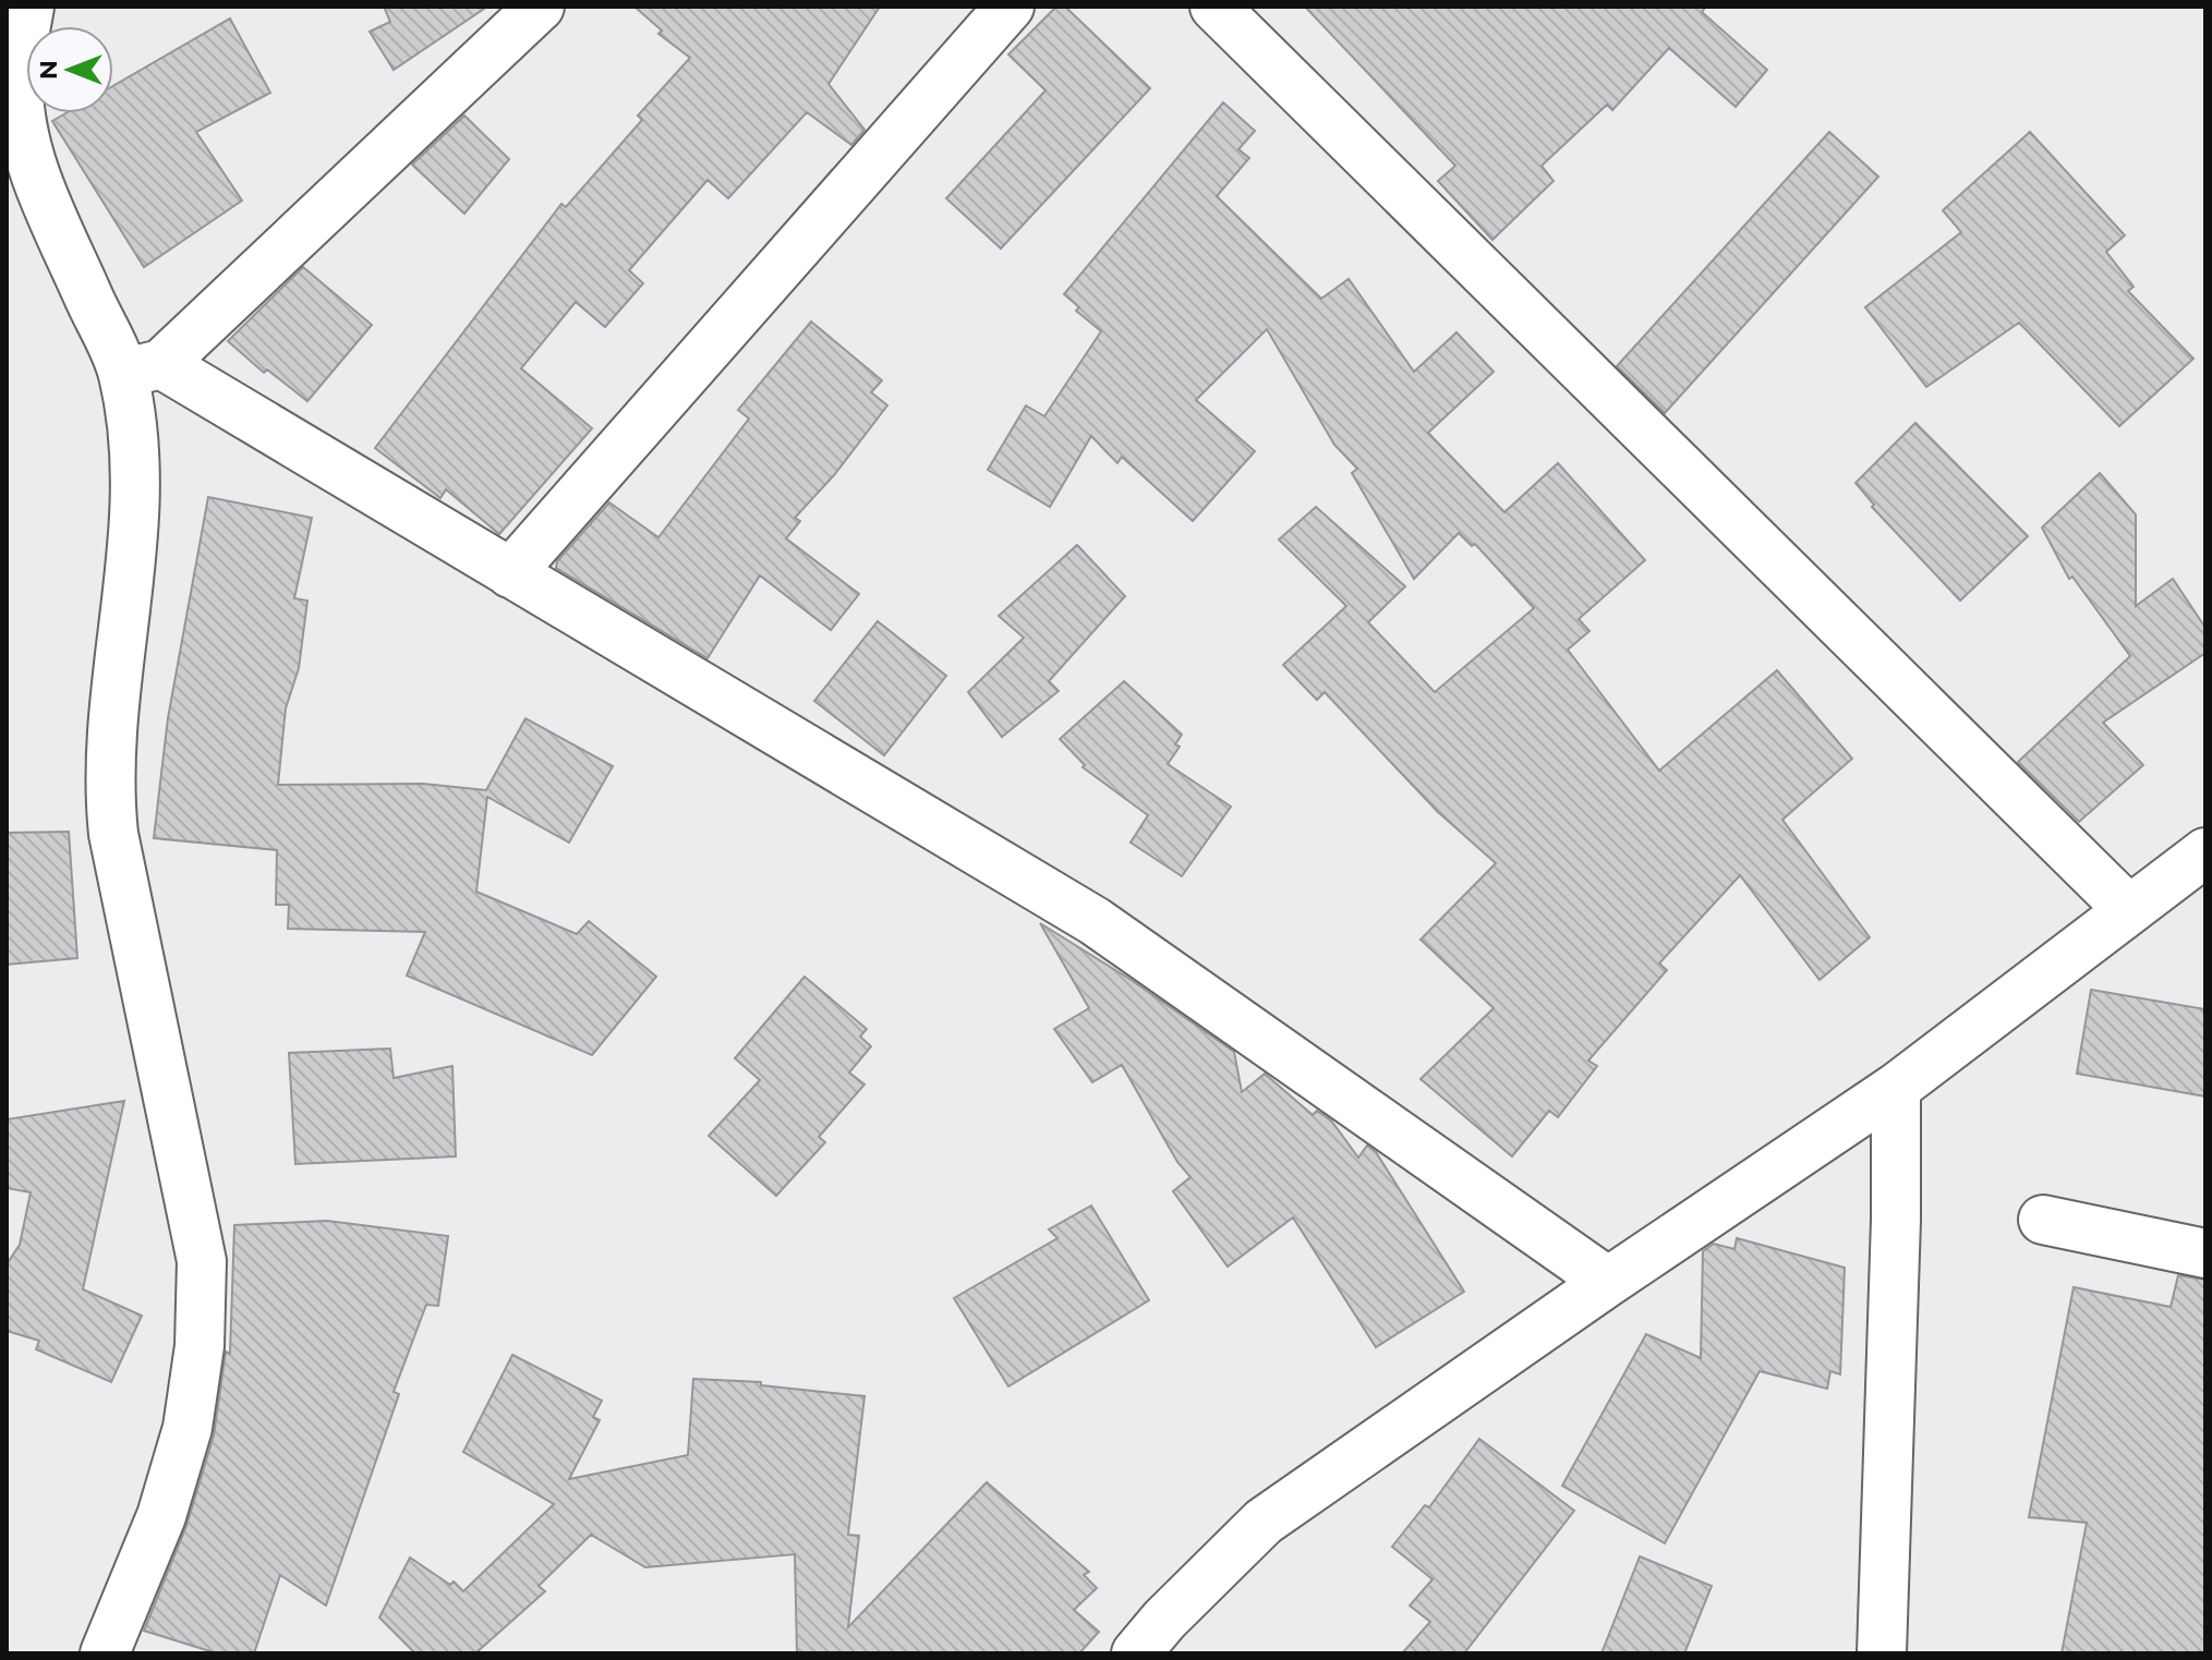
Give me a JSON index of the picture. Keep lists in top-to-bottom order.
{
  "north": "left"
}
